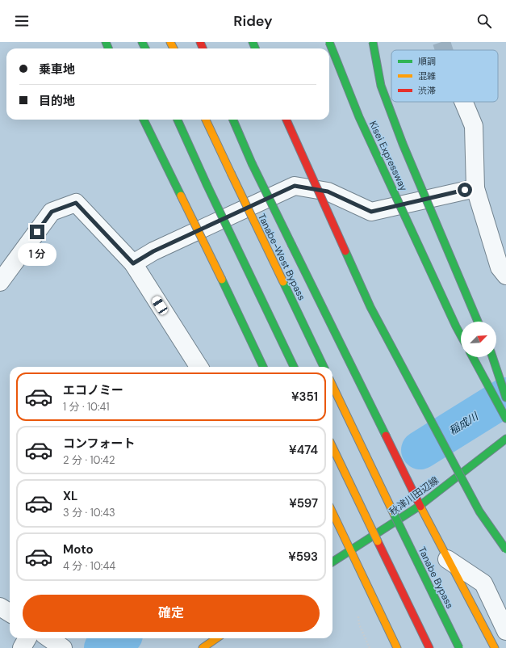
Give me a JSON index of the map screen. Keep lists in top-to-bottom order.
{
  "streets": {
    "main road": [
      "Kisei Expressway",
      "Tanabe-West Bypass",
      "秋津川田辺線",
      "Tanabe Bypass"
    ]
  },
  "water": ["稲成川"],
  "legend": ["順調", "混雑", "渋滞"],
  "north": "top right",
  "page": {
    "header": "Ridey",
    "banner": ["乗車地", "目的地"],
    "bubble": "1 分",
    "list": [
      {
        "name": "エコノミー",
        "note": "1 分 · 10:41",
        "value": "¥351"
      },
      {
        "name": "コンフォート",
        "note": "2 分 · 10:42",
        "value": "¥474"
      },
      {
        "name": "XL",
        "note": "3 分 · 10:43",
        "value": "¥597"
      },
      {
        "name": "Moto",
        "note": "4 分 · 10:44",
        "value": "¥593"
      }
    ],
    "buttons": "確定"
  }
}
